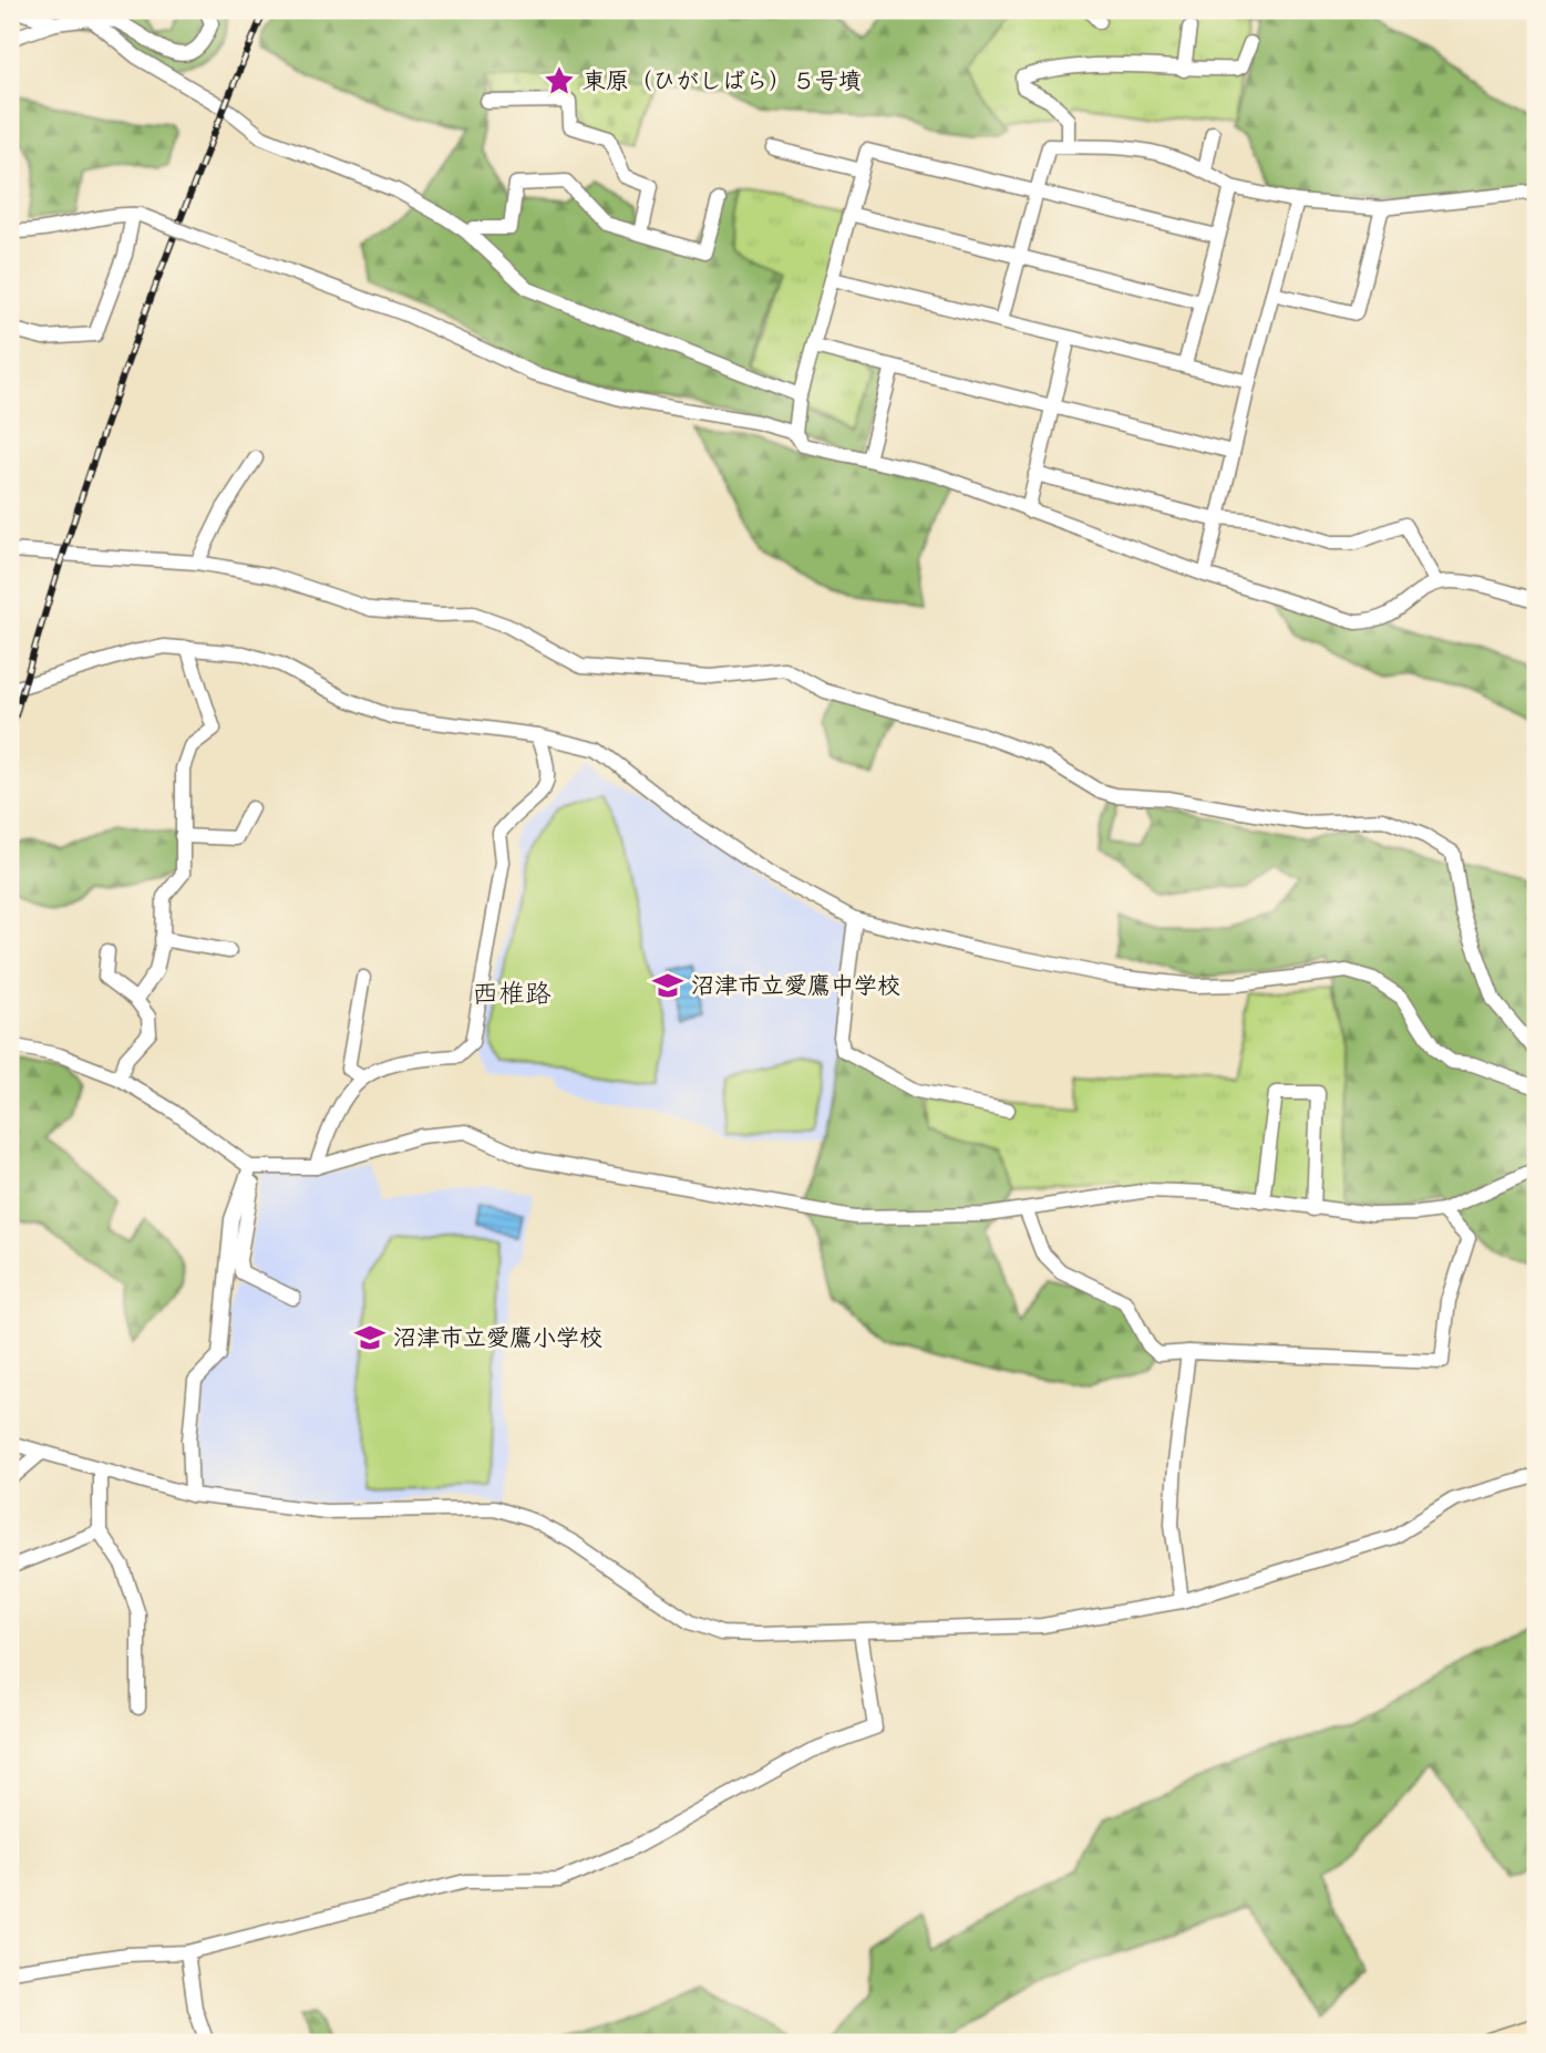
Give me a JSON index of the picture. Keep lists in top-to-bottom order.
{
  "districts": ["西椎路"],
  "places": {
    "place": ["東原（ひがしばら）５号墳"],
    "school or university": ["沼津市立愛鷹中学校", "沼津市立愛鷹小学校"]
  }
}
